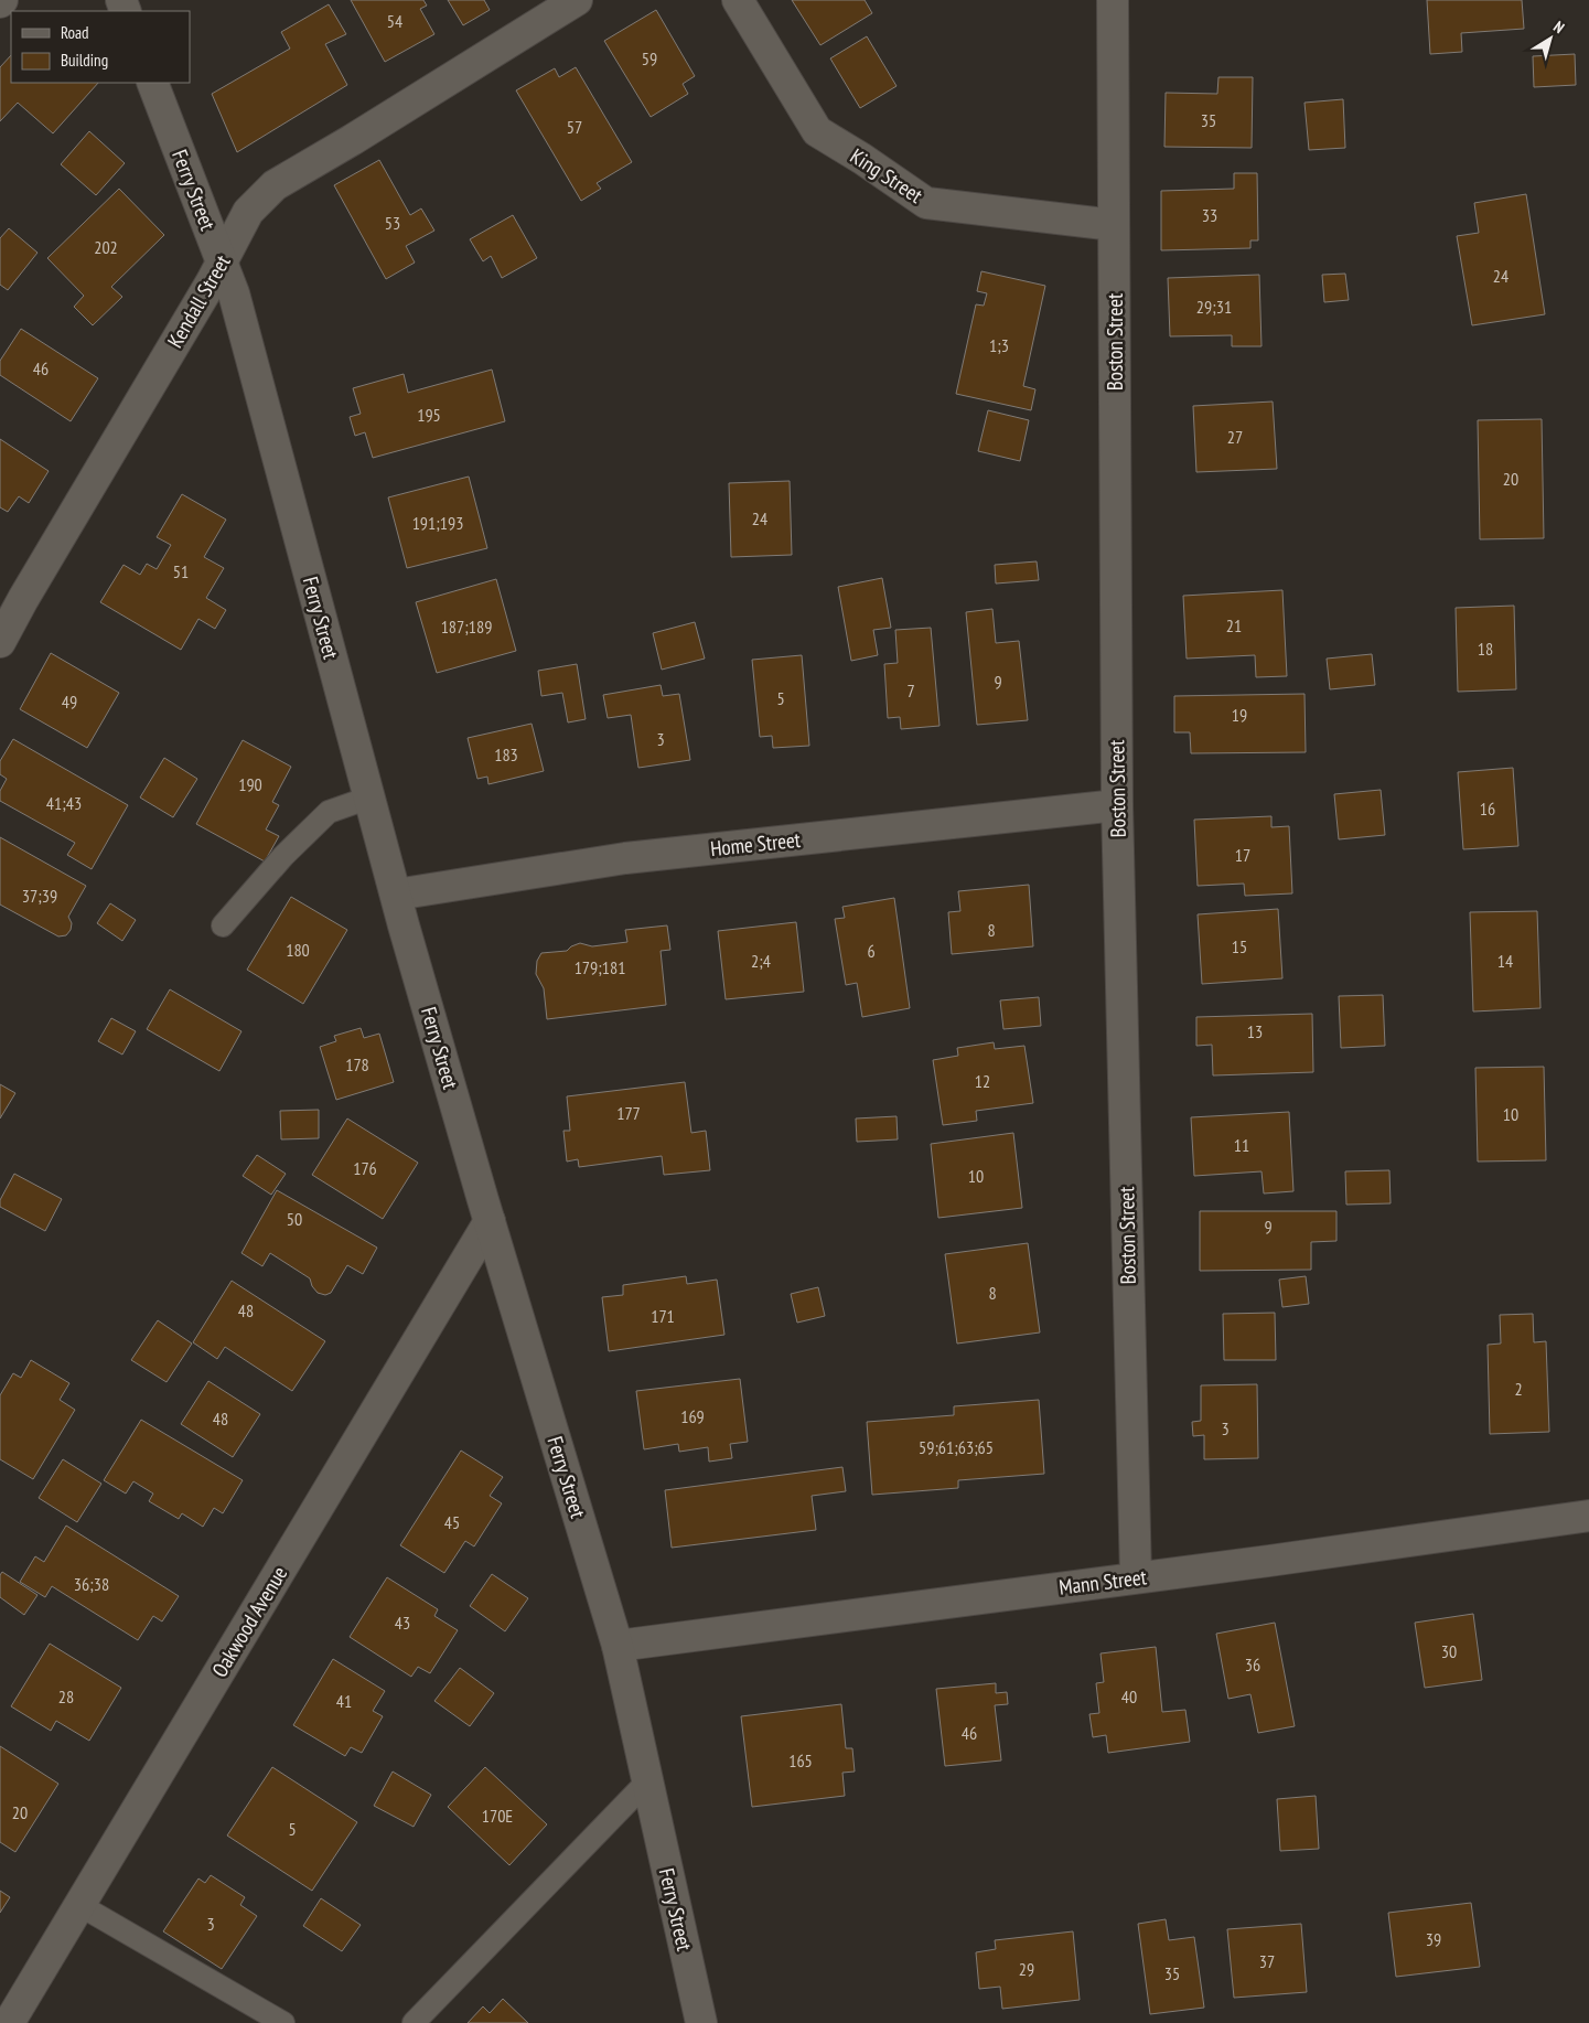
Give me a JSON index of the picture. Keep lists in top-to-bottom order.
{
  "streets": {
    "street": [
      "King Street",
      "Ferry Street",
      "Kendall Street",
      "Boston Street",
      "Home Street",
      "Mann Street",
      "Oakwood Avenue"
    ]
  },
  "crossings": [
    ["King Street", "Boston Street"],
    ["Ferry Street", "Kendall Street"],
    ["Ferry Street", "Home Street"],
    ["Ferry Street", "Mann Street"],
    ["Ferry Street", "Oakwood Avenue"],
    ["Boston Street", "Home Street"],
    ["Boston Street", "Mann Street"]
  ],
  "house_numbers": [
    "54",
    "59",
    "35",
    "57",
    "33",
    "53",
    "202",
    "24",
    "29;31",
    "1;3",
    "46",
    "195",
    "27",
    "20",
    "24",
    "191;193",
    "51",
    "21",
    "187;189",
    "18",
    "9",
    "7",
    "5",
    "49",
    "19",
    "3",
    "183",
    "190",
    "41;43",
    "16",
    "17",
    "37;39",
    "8",
    "15",
    "180",
    "6",
    "2;4",
    "14",
    "179;181",
    "13",
    "178",
    "12",
    "177",
    "10",
    "11",
    "176",
    "10",
    "50",
    "9",
    "8",
    "48",
    "171",
    "2",
    "169",
    "48",
    "3",
    "59;61;63;65",
    "45",
    "36;38",
    "43",
    "30",
    "36",
    "28",
    "40",
    "41",
    "46",
    "165",
    "20",
    "170E",
    "5",
    "3",
    "39",
    "37",
    "29",
    "35"
  ],
  "legend": ["Road", "Building"],
  "north": "top right"
}
